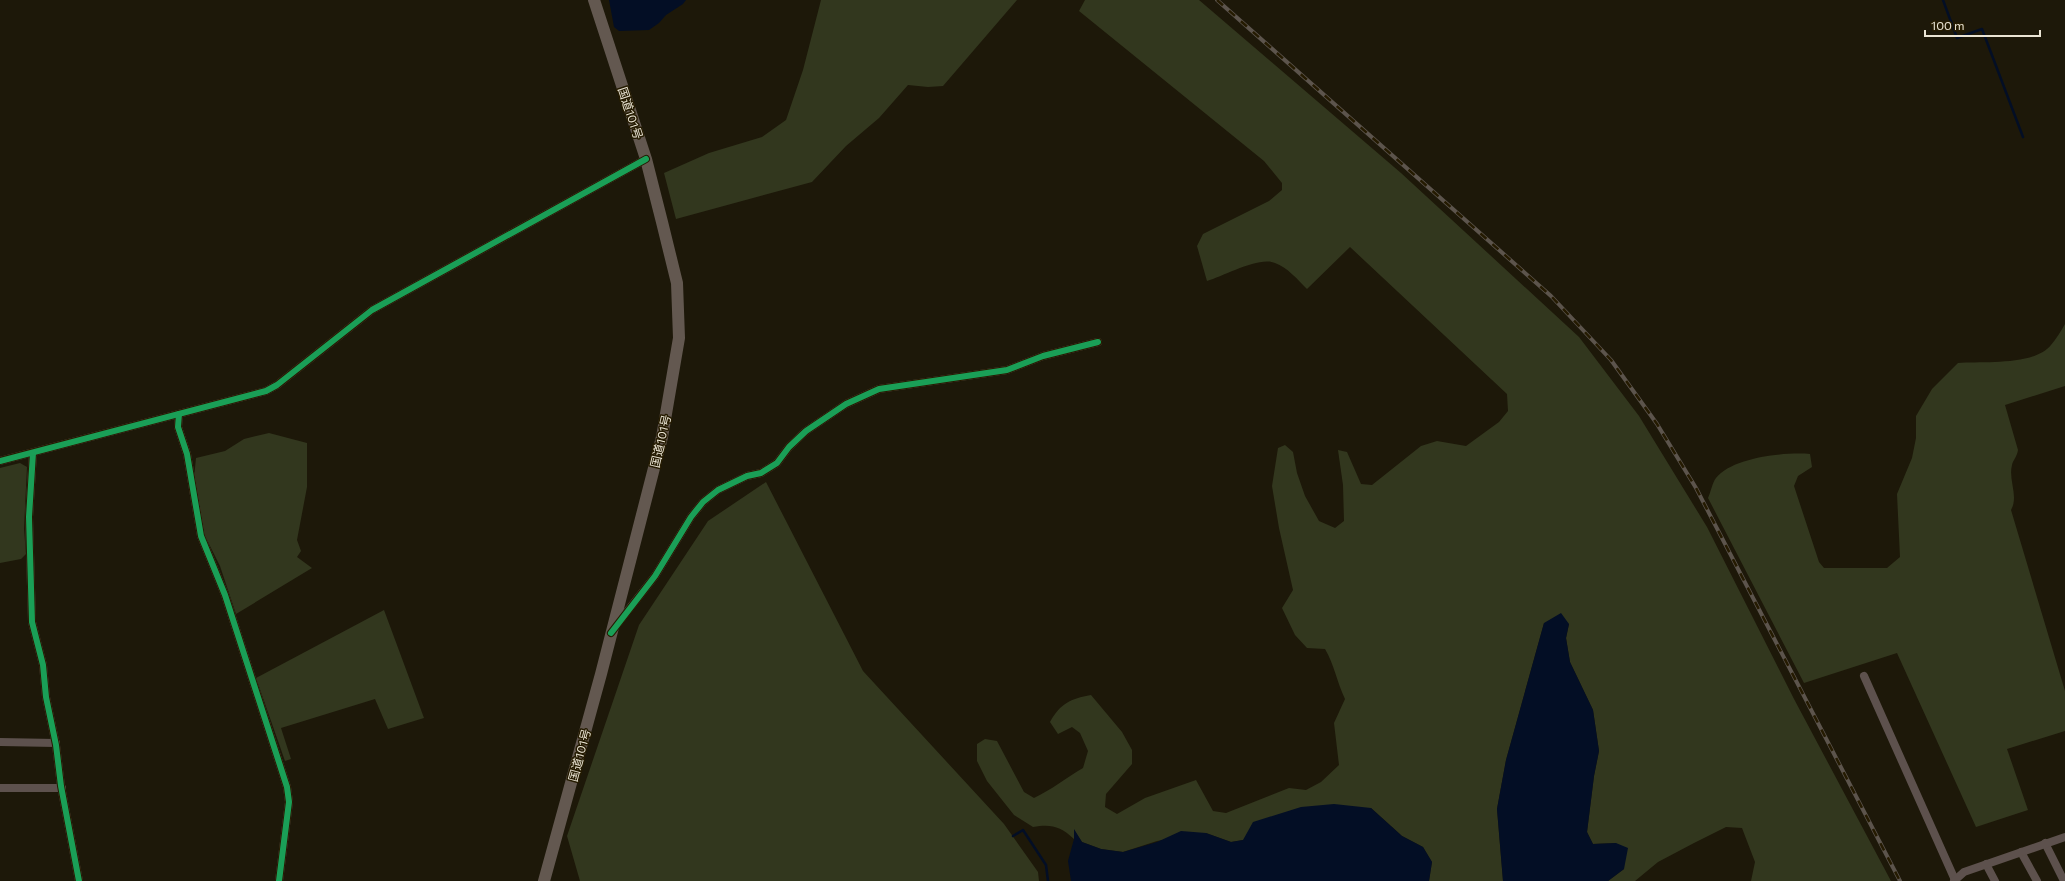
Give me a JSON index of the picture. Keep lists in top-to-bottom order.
{
  "streets": {
    "highway": ["国道101号"]
  },
  "scale_bar": "100 m"
}
